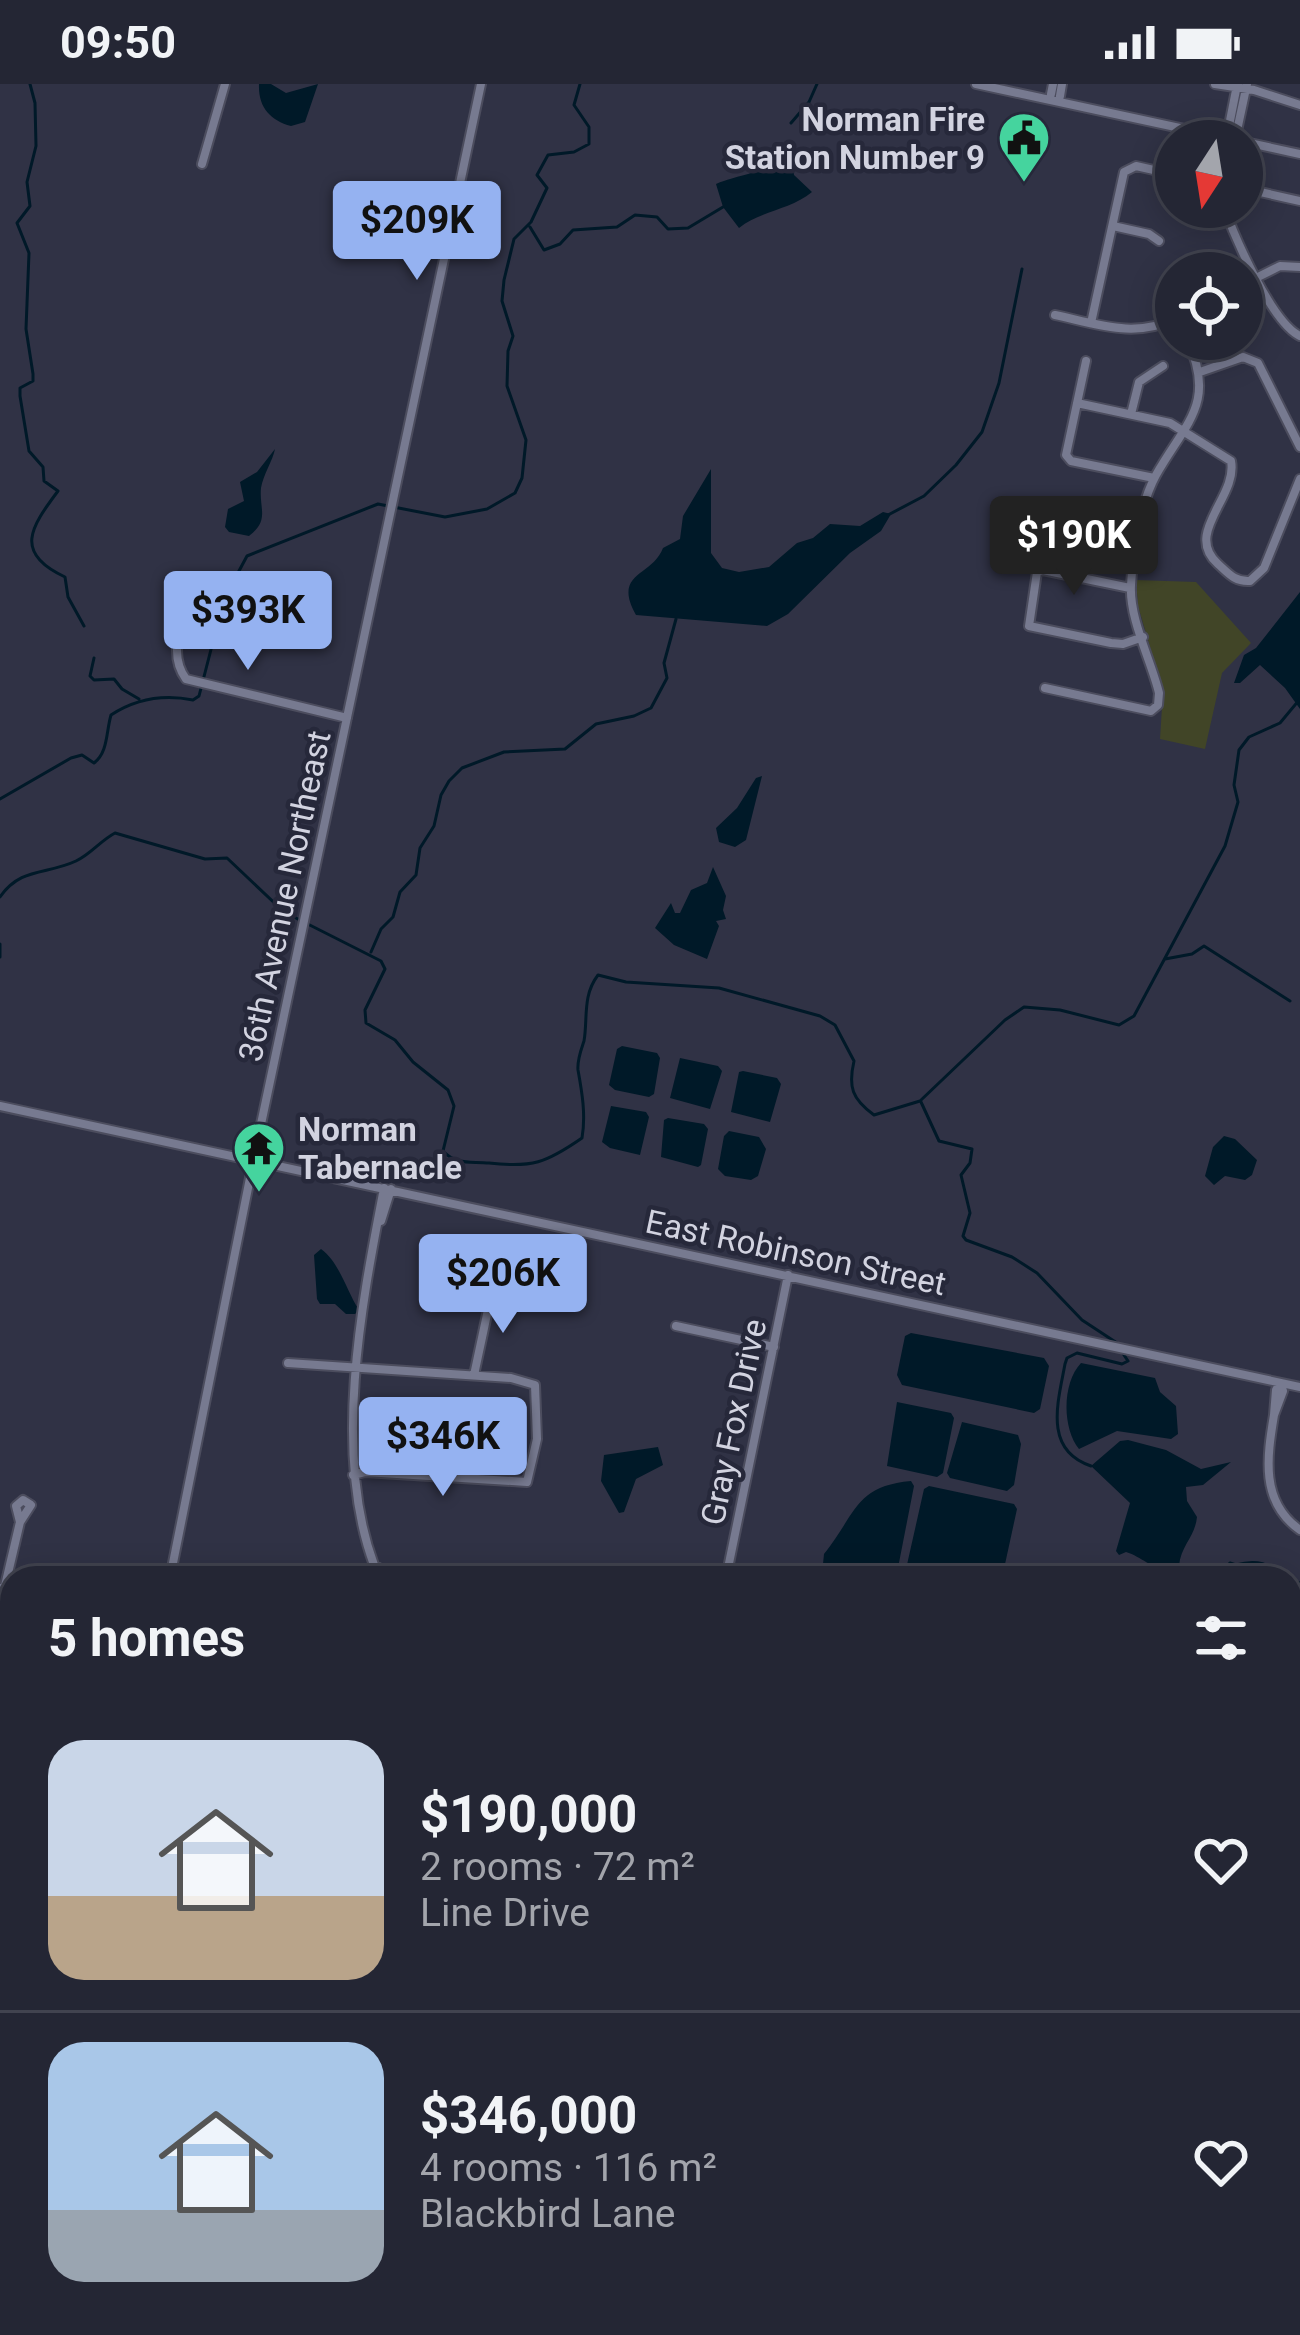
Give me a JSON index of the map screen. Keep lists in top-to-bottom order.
{
  "streets": {
    "street": ["36th Avenue Northeast", "East Robinson Street", "Gray Fox Drive"]
  },
  "crossings": [
    ["36th Avenue Northeast", "East Robinson Street"],
    ["East Robinson Street", "Gray Fox Drive"]
  ],
  "places": {
    "public building": ["Norman Fire Station Number 9"],
    "temple": ["Norman Tabernacle"]
  },
  "north": "bottom",
  "page": {
    "status": "09:50",
    "price": [
      "$209K",
      "$190K",
      "$393K",
      "$206K",
      "$346K"
    ],
    "heading": "5 homes",
    "list": [
      {
        "name": "$190,000",
        "note": "2 rooms · 72 m² · Line Drive"
      },
      {
        "name": "$346,000",
        "note": "4 rooms · 116 m² · Blackbird Lane"
      }
    ]
  }
}
